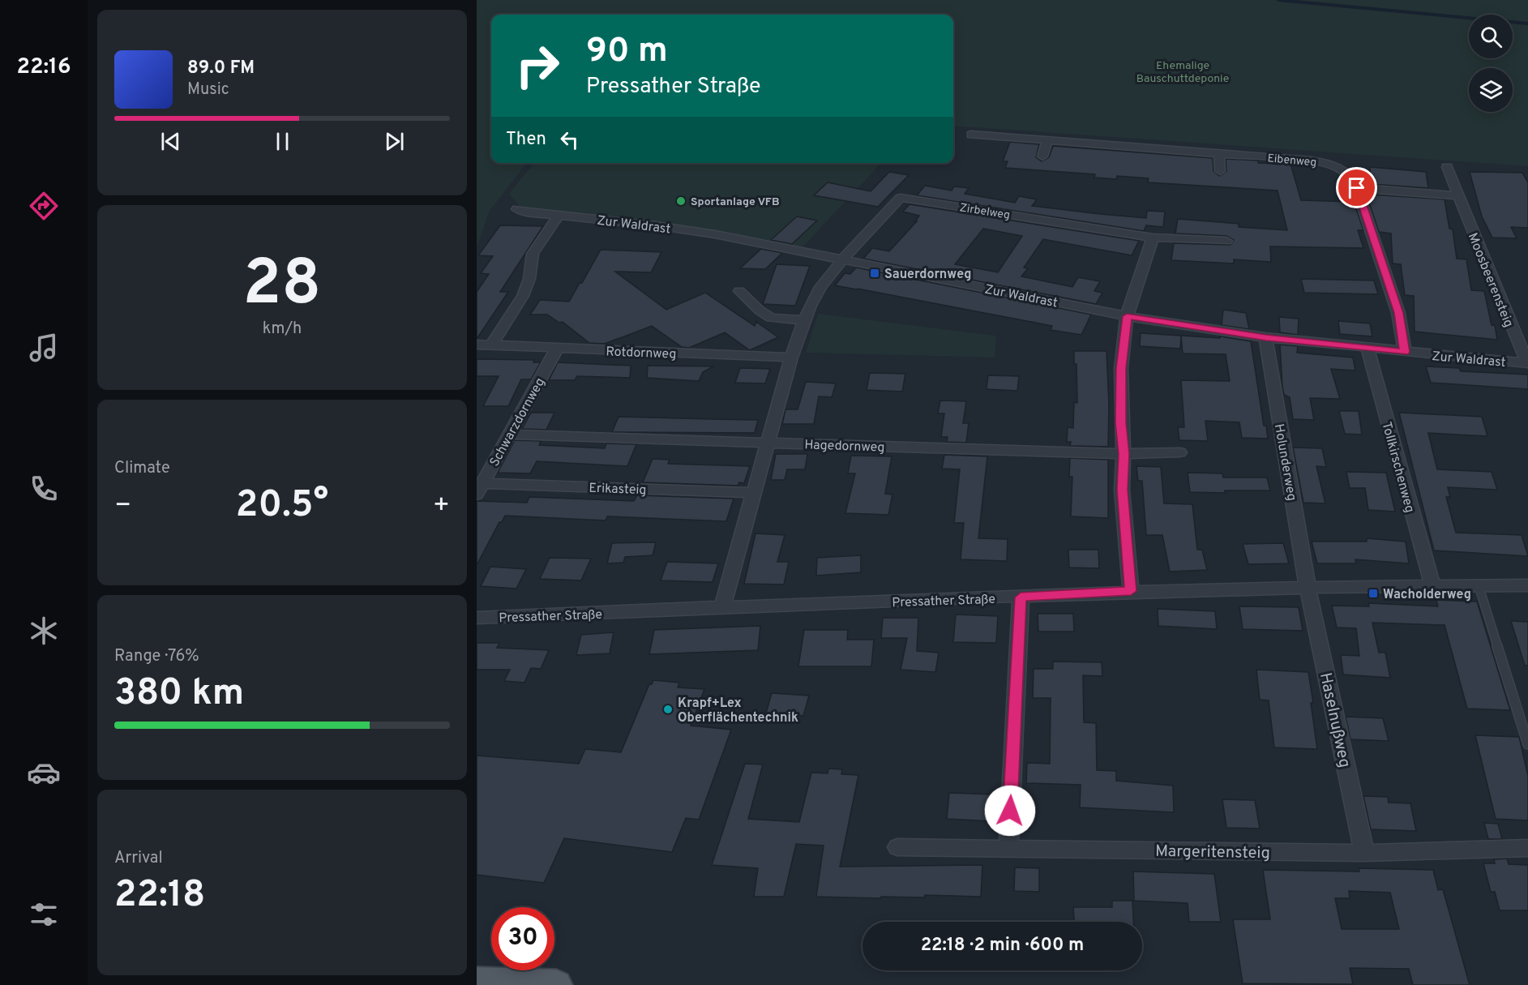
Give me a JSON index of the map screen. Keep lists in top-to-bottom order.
{
  "streets": {
    "street": [
      "Eibenweg",
      "Zirbelweg",
      "Zur Waldrast",
      "Moosbeerensteig",
      "Rotdornweg",
      "Schwarzdornweg",
      "Hagedornweg",
      "Holunderweg",
      "Tollkirschenweg",
      "Erikasteig",
      "Pressather Straße",
      "Haselnußweg",
      "Margeritensteig"
    ]
  },
  "crossings": [
    ["Eibenweg", "Zur Waldrast"],
    ["Zirbelweg", "Zur Waldrast"],
    ["Zur Waldrast", "Moosbeerensteig"],
    ["Zur Waldrast", "Holunderweg"],
    ["Zur Waldrast", "Tollkirschenweg"],
    ["Rotdornweg", "Schwarzdornweg"],
    ["Schwarzdornweg", "Hagedornweg"],
    ["Schwarzdornweg", "Erikasteig"],
    ["Holunderweg", "Pressather Straße"],
    ["Holunderweg", "Haselnußweg"],
    ["Tollkirschenweg", "Pressather Straße"],
    ["Pressather Straße", "Haselnußweg"],
    ["Haselnußweg", "Margeritensteig"]
  ],
  "parks": ["Ehemalige Bauschuttdeponie"],
  "places": {
    "other": ["Sportanlage VFB", "Krapf+Lex Oberflächentechnik"],
    "transit": ["Sauerdornweg", "Wacholderweg"]
  },
  "page": {
    "tabs": "22:16",
    "turn": ["90 m", "Pressather Straße"],
    "song": ["89.0 FM", "Music"],
    "then": "Then",
    "tile": [
      ["28", "km/h"],
      "Climate",
      ["Range · 76%", "380 km"],
      ["Arrival", "22:18"]
    ],
    "heat": ["−", "20.5°", "+"],
    "limit": "30",
    "trip": "22:18 · 2 min · 600 m"
  }
}
